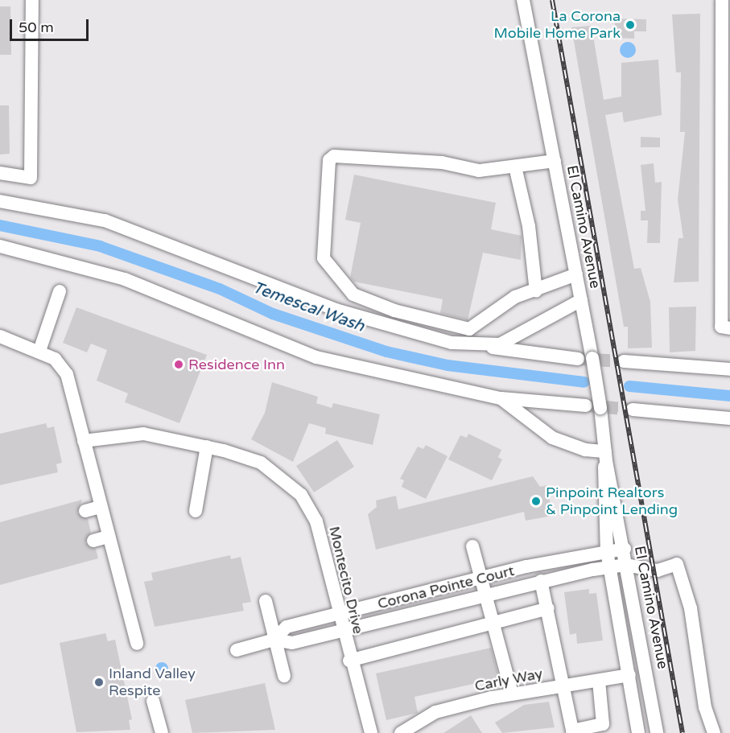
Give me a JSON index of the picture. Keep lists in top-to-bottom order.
{
  "streets": {
    "street": [
      "El Camino Avenue",
      "Montecito Drive",
      "Corona Pointe Court",
      "Carly Way"
    ]
  },
  "crossings": [
    ["El Camino Avenue", "Corona Pointe Court"],
    ["El Camino Avenue", "Carly Way"],
    ["Montecito Drive", "Corona Pointe Court"]
  ],
  "water": ["Temescal Wash"],
  "places": [
    "La Corona Mobile Home Park",
    "Residence Inn",
    "Pinpoint Realtors & Pinpoint Lending",
    "Inland Valley Respite"
  ],
  "scale_bar": "50 m"
}
